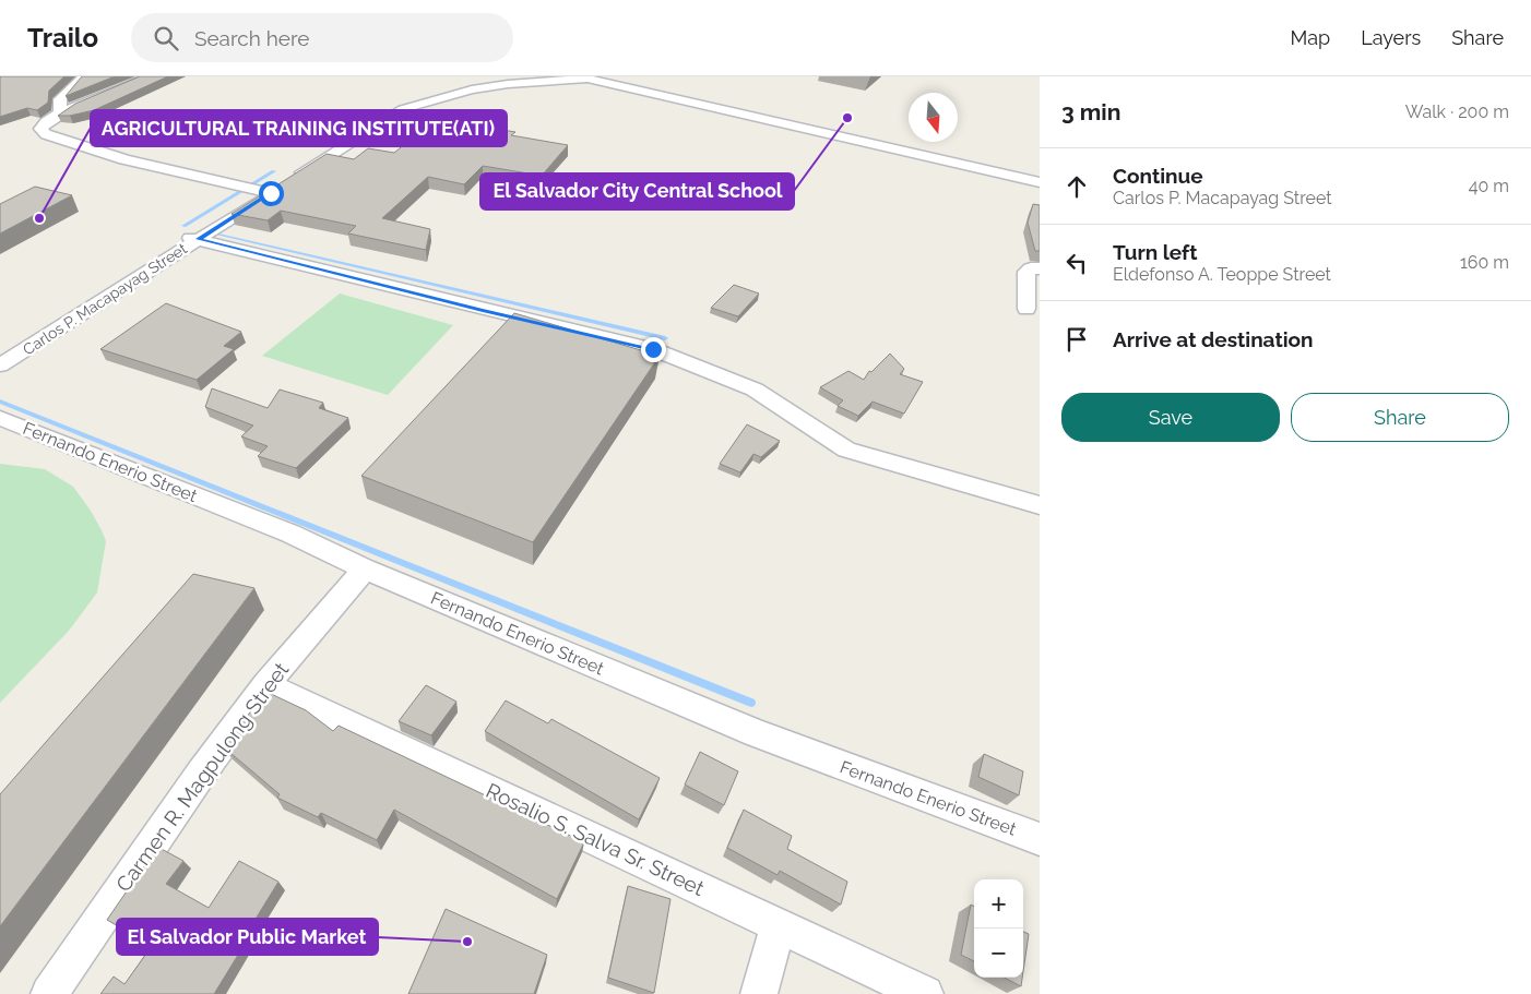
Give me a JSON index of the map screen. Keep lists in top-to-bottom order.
{
  "streets": {
    "street": [
      "Carlos P. Macapayag Street",
      "Fernando Enerio Street",
      "Carmen R. Magpulong Street",
      "Rosalio S. Salva Sr. Street"
    ]
  },
  "crossings": [
    ["Fernando Enerio Street", "Carmen R. Magpulong Street"],
    ["Carmen R. Magpulong Street", "Rosalio S. Salva Sr. Street"]
  ],
  "places": ["El Salvador City Central School", "AGRICULTURAL TRAINING INSTITUTE(ATI)", "El Salvador Public Market"],
  "north": "bottom",
  "page": {
    "header": "Trailo",
    "search": "Search here",
    "nav": ["Map", "Layers", "Share"],
    "heading": ["3 min", "Walk · 200 m"],
    "list": [
      ["Continue", "Carlos P. Macapayag Street", "40 m"],
      ["Turn left", "Eldefonso A. Teoppe Street", "160 m"],
      "Arrive at destination"
    ],
    "buttons": ["Save", "Share"],
    "map_buttons": ["+", "−"]
  }
}
